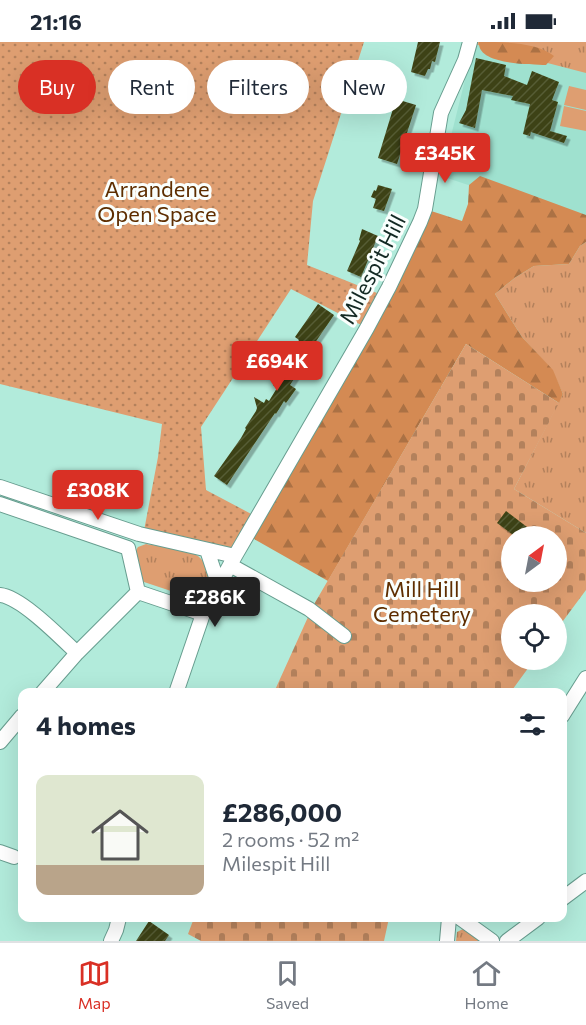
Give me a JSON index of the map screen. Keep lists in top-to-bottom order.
{
  "streets": {
    "street": ["Milespit Hill"]
  },
  "parks": ["Arrandene Open Space", "Mill Hill Cemetery"],
  "north": "top right",
  "page": {
    "status": "21:16",
    "chip": [
      "Buy",
      "Rent",
      "Filters",
      "New"
    ],
    "price": [
      "£345K",
      "£694K",
      "£308K",
      "£286K"
    ],
    "heading": "4 homes",
    "list": [
      {
        "name": "£286,000",
        "note": "2 rooms · 52 m² · Milespit Hill"
      }
    ],
    "tabs": ["Map", "Saved", "Home"]
  }
}
